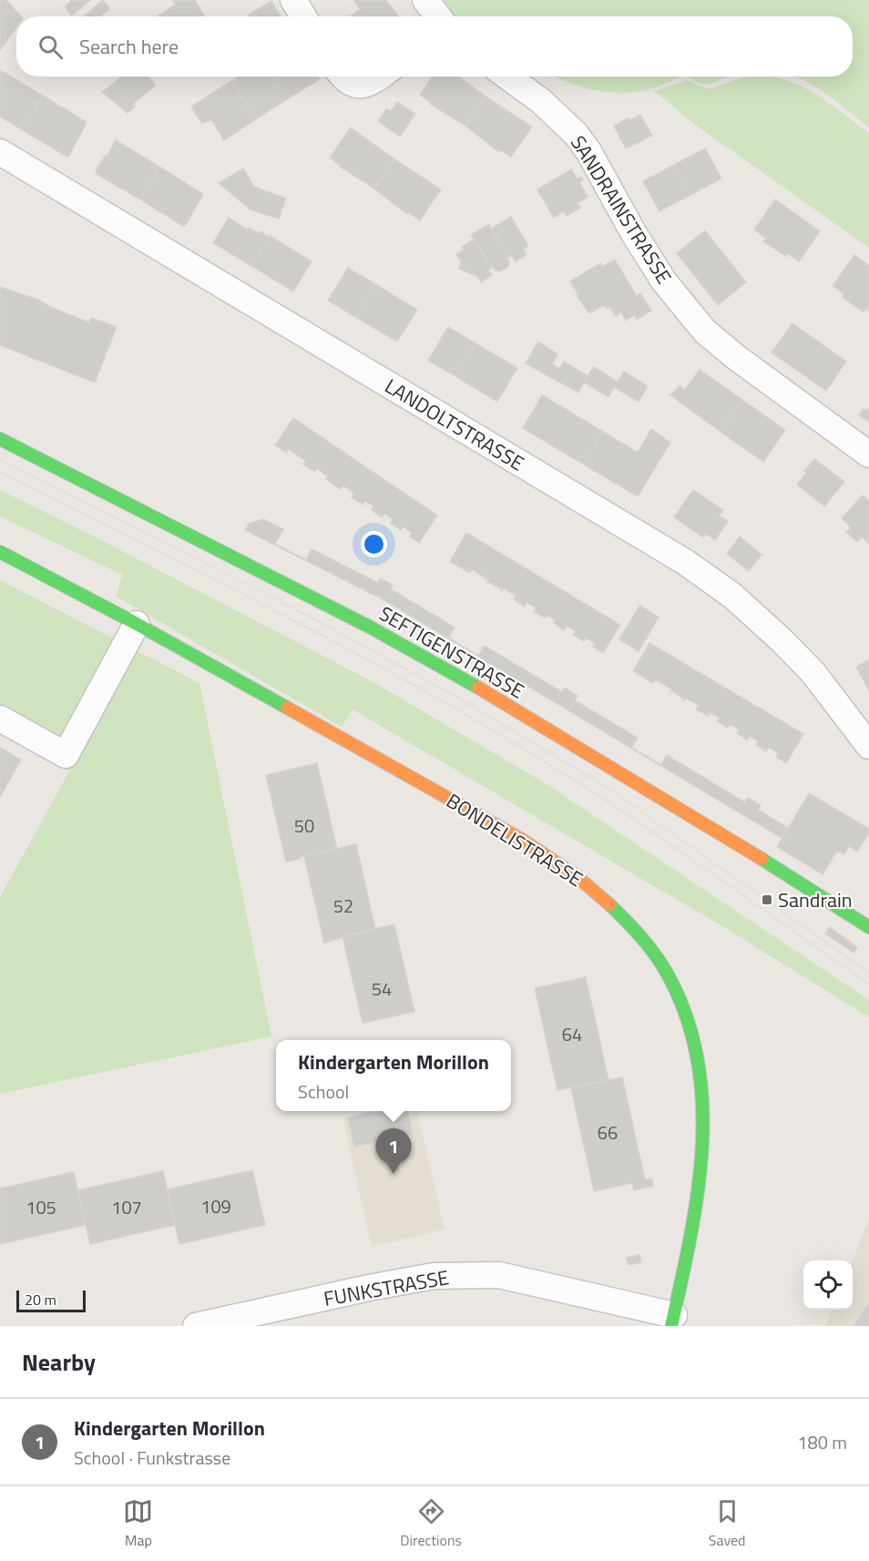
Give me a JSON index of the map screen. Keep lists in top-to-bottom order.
{
  "streets": {
    "street": [
      "SANDRAINSTRASSE",
      "LANDOLTSTRASSE",
      "SEFTIGENSTRASSE",
      "BONDELISTRASSE",
      "FUNKSTRASSE"
    ]
  },
  "crossings": [
    ["BONDELISTRASSE", "FUNKSTRASSE"]
  ],
  "places": {
    "transit": ["Sandrain"]
  },
  "house_numbers": [
    "50",
    "52",
    "54",
    "64",
    "66",
    "109",
    "105",
    "107"
  ],
  "scale_bar": "20 m",
  "page": {
    "search": "Search here",
    "popup": ["Kindergarten Morillon", "School"],
    "pins": "1",
    "scale": "20 m",
    "heading": "Nearby",
    "list": [
      {
        "mark": "1",
        "name": "Kindergarten Morillon",
        "note": "School · Funkstrasse",
        "value": "180 m"
      }
    ],
    "nav": ["Map", "Directions", "Saved"]
  }
}
